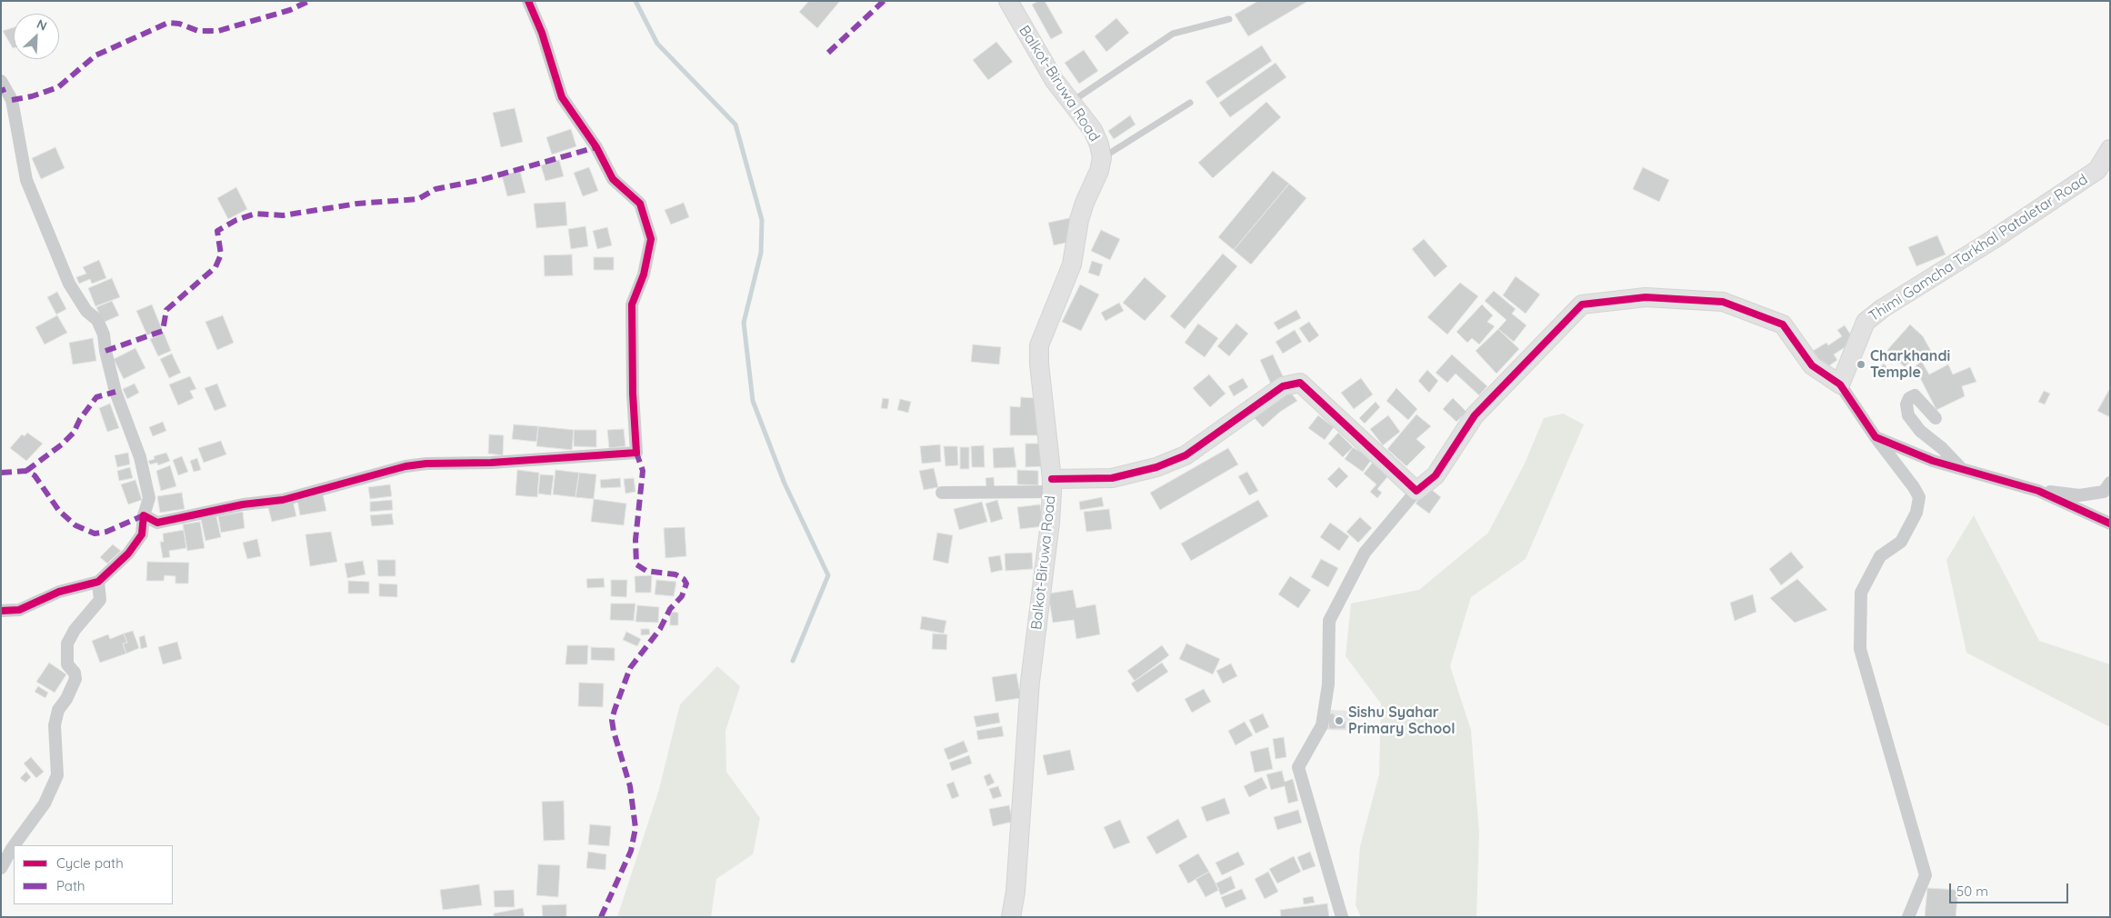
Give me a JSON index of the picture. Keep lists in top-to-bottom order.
{
  "streets": {
    "street": ["Balkot-Biruwa Road", "Thimi Gamcha Tarkhal Pataletar Road"]
  },
  "places": ["Charkhandi Temple", "Sishu Syahar Primary School"],
  "legend": ["Cycle path", "Path"],
  "scale_bar": "50 m",
  "north": "top right"
}
